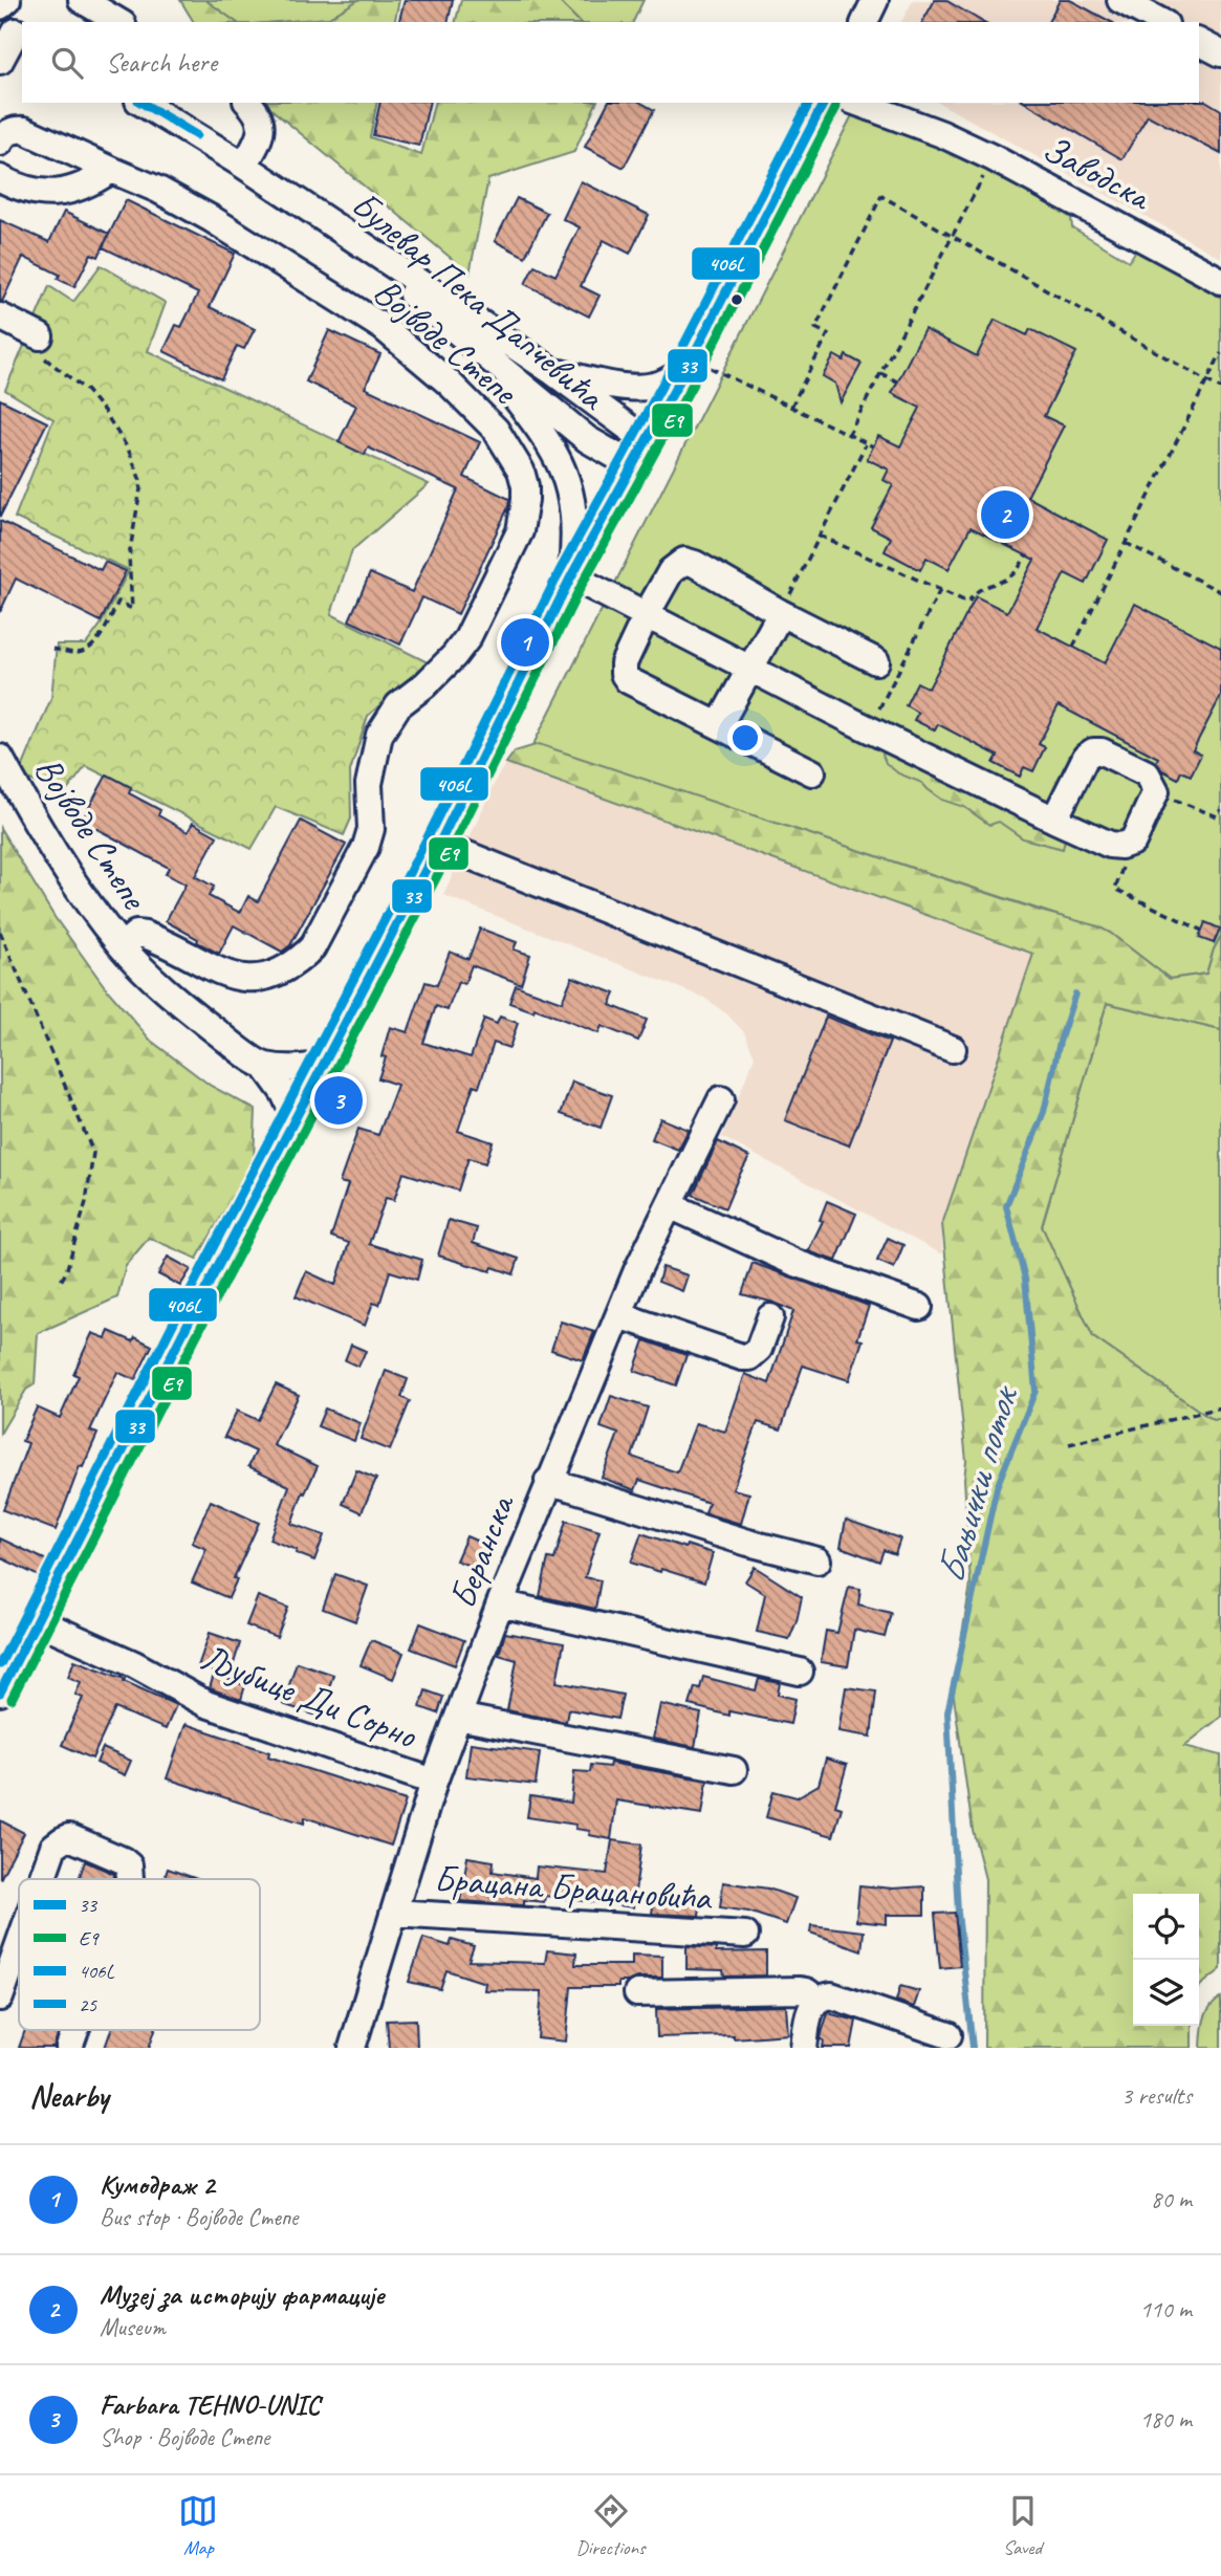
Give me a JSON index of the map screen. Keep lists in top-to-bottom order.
{
  "streets": {
    "street": [
      "Заводска",
      "Булевар Пека Дапчевића",
      "Војводе Степе",
      "Беранска",
      "Љубице Ди Сорно",
      "Брацана Брацановића"
    ]
  },
  "crossings": [
    ["Беранска", "Љубице Ди Сорно"],
    ["Беранска", "Брацана Брацановића"]
  ],
  "water": ["Бањички поток"],
  "lines": [
    "transit line 33",
    "transit line 406L",
    "transit line 25",
    "transit line E9"
  ],
  "legend": [
    "33",
    "E9",
    "406L",
    "25"
  ],
  "page": {
    "search": "Search here",
    "pins": ["2", "1", "3"],
    "heading": ["Nearby", "3 results"],
    "list": [
      {
        "mark": "1",
        "name": "Кумодраж 2",
        "note": "Bus stop · Војводе Степе",
        "value": "80 m"
      },
      {
        "mark": "2",
        "name": "Музеј за историју фармације",
        "note": "Museum",
        "value": "110 m"
      },
      {
        "mark": "3",
        "name": "Farbara TEHNO-UNIC",
        "note": "Shop · Војводе Степе",
        "value": "180 m"
      }
    ],
    "nav": ["Map", "Directions", "Saved"]
  }
}
